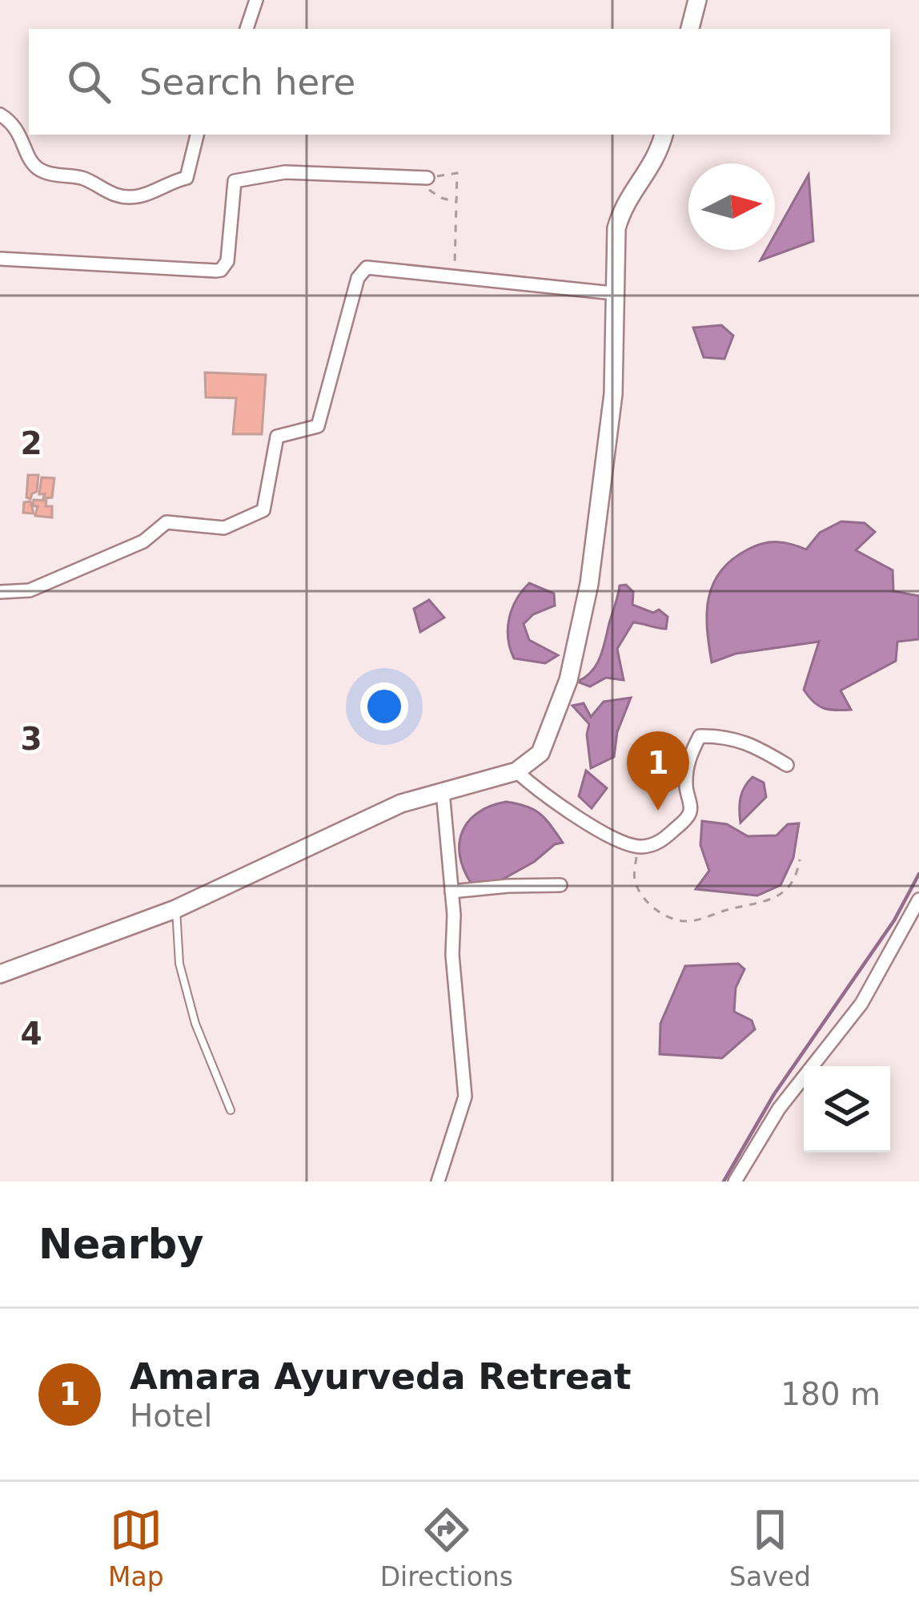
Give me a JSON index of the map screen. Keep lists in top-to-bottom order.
{
  "north": "right",
  "page": {
    "search": "Search here",
    "pins": "1",
    "heading": "Nearby",
    "list": [
      {
        "mark": "1",
        "name": "Amara Ayurveda Retreat",
        "note": "Hotel",
        "value": "180 m"
      }
    ],
    "nav": ["Map", "Directions", "Saved"]
  },
  "grid": {
    "rows": ["2", "3", "4"]
  }
}
